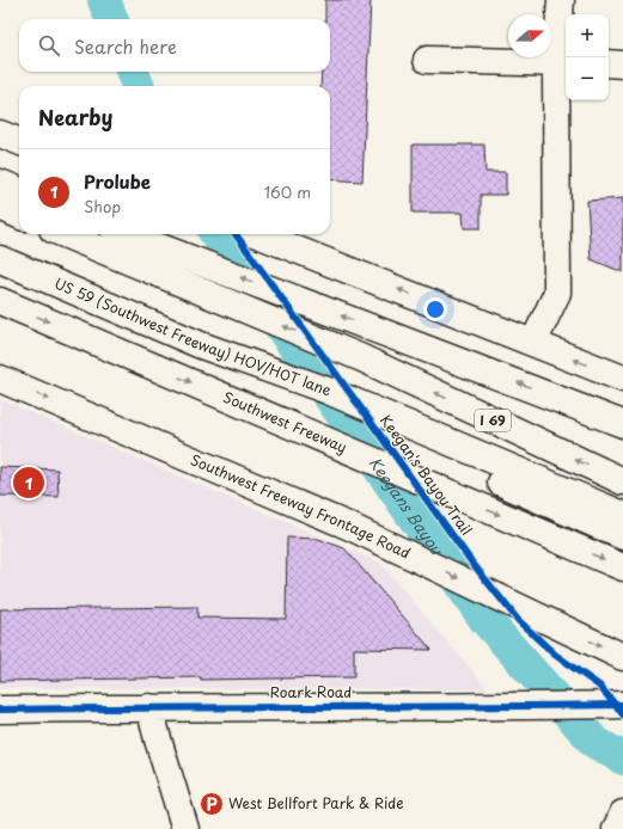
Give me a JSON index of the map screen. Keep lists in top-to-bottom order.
{
  "streets": {
    "main road": [
      "US 59 (Southwest Freeway) HOV/HOT lane",
      "I 69",
      "Southwest Freeway",
      "Southwest Freeway Frontage Road",
      "Roark Road"
    ],
    "cycle path": ["Keegan's Bayou Trail"]
  },
  "water": ["Keegans Bayou"],
  "places": {
    "parking": ["West Bellfort Park & Ride"]
  },
  "north": "right",
  "page": {
    "map_buttons": ["+", "−"],
    "search": "Search here",
    "heading": "Nearby",
    "list": [
      {
        "mark": "1",
        "name": "Prolube",
        "note": "Shop",
        "value": "160 m"
      }
    ],
    "pins": "1"
  }
}
